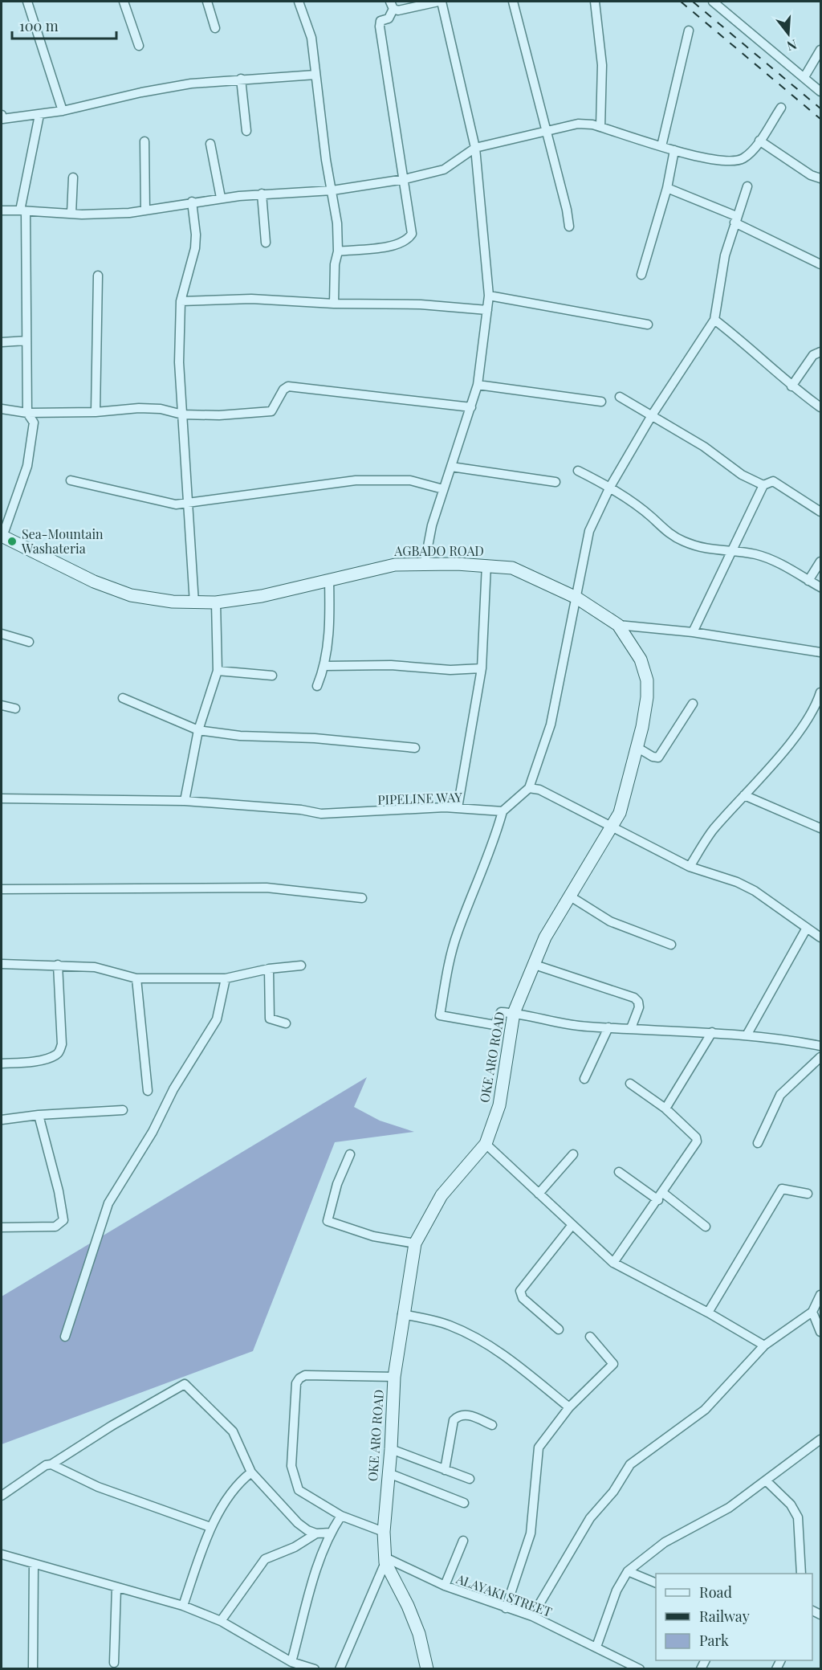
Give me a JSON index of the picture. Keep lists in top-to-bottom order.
{
  "streets": {
    "main road": ["AGBADO ROAD", "OKE ARO ROAD"],
    "street": ["PIPELINE WAY", "ALAYAKI STREET"]
  },
  "crossings": [
    ["AGBADO ROAD", "OKE ARO ROAD"],
    ["OKE ARO ROAD", "ALAYAKI STREET"]
  ],
  "places": ["Sea-Mountain Washateria"],
  "legend": ["Road", "Railway", "Park"],
  "scale_bar": "100 m",
  "north": "bottom"
}
